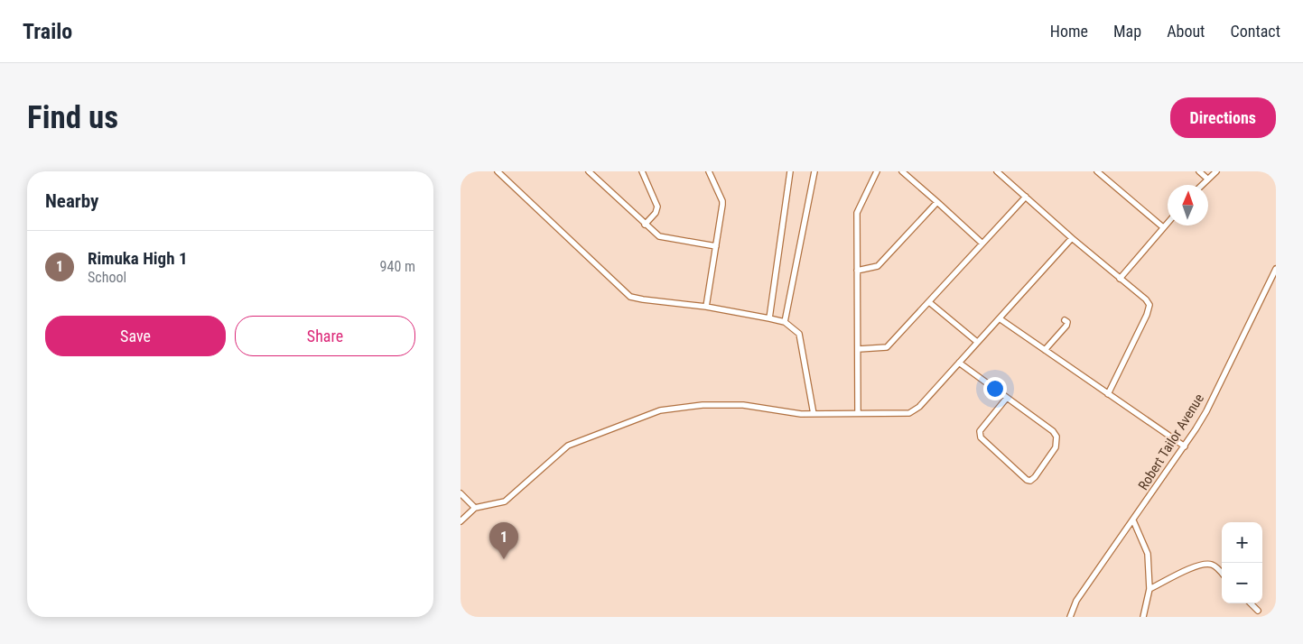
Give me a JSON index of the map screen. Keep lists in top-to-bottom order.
{
  "streets": {
    "street": ["Robert Tailor Avenue"]
  },
  "north": "top",
  "page": {
    "header": "Trailo",
    "nav": [
      "Home",
      "Map",
      "About",
      "Contact"
    ],
    "buttons": [
      "Directions",
      ["Save", "Share"]
    ],
    "title": "Find us",
    "heading": "Nearby",
    "list": [
      {
        "mark": "1",
        "name": "Rimuka High 1",
        "note": "School",
        "value": "940 m"
      }
    ],
    "map_buttons": ["+", "−"],
    "pins": "1"
  }
}
